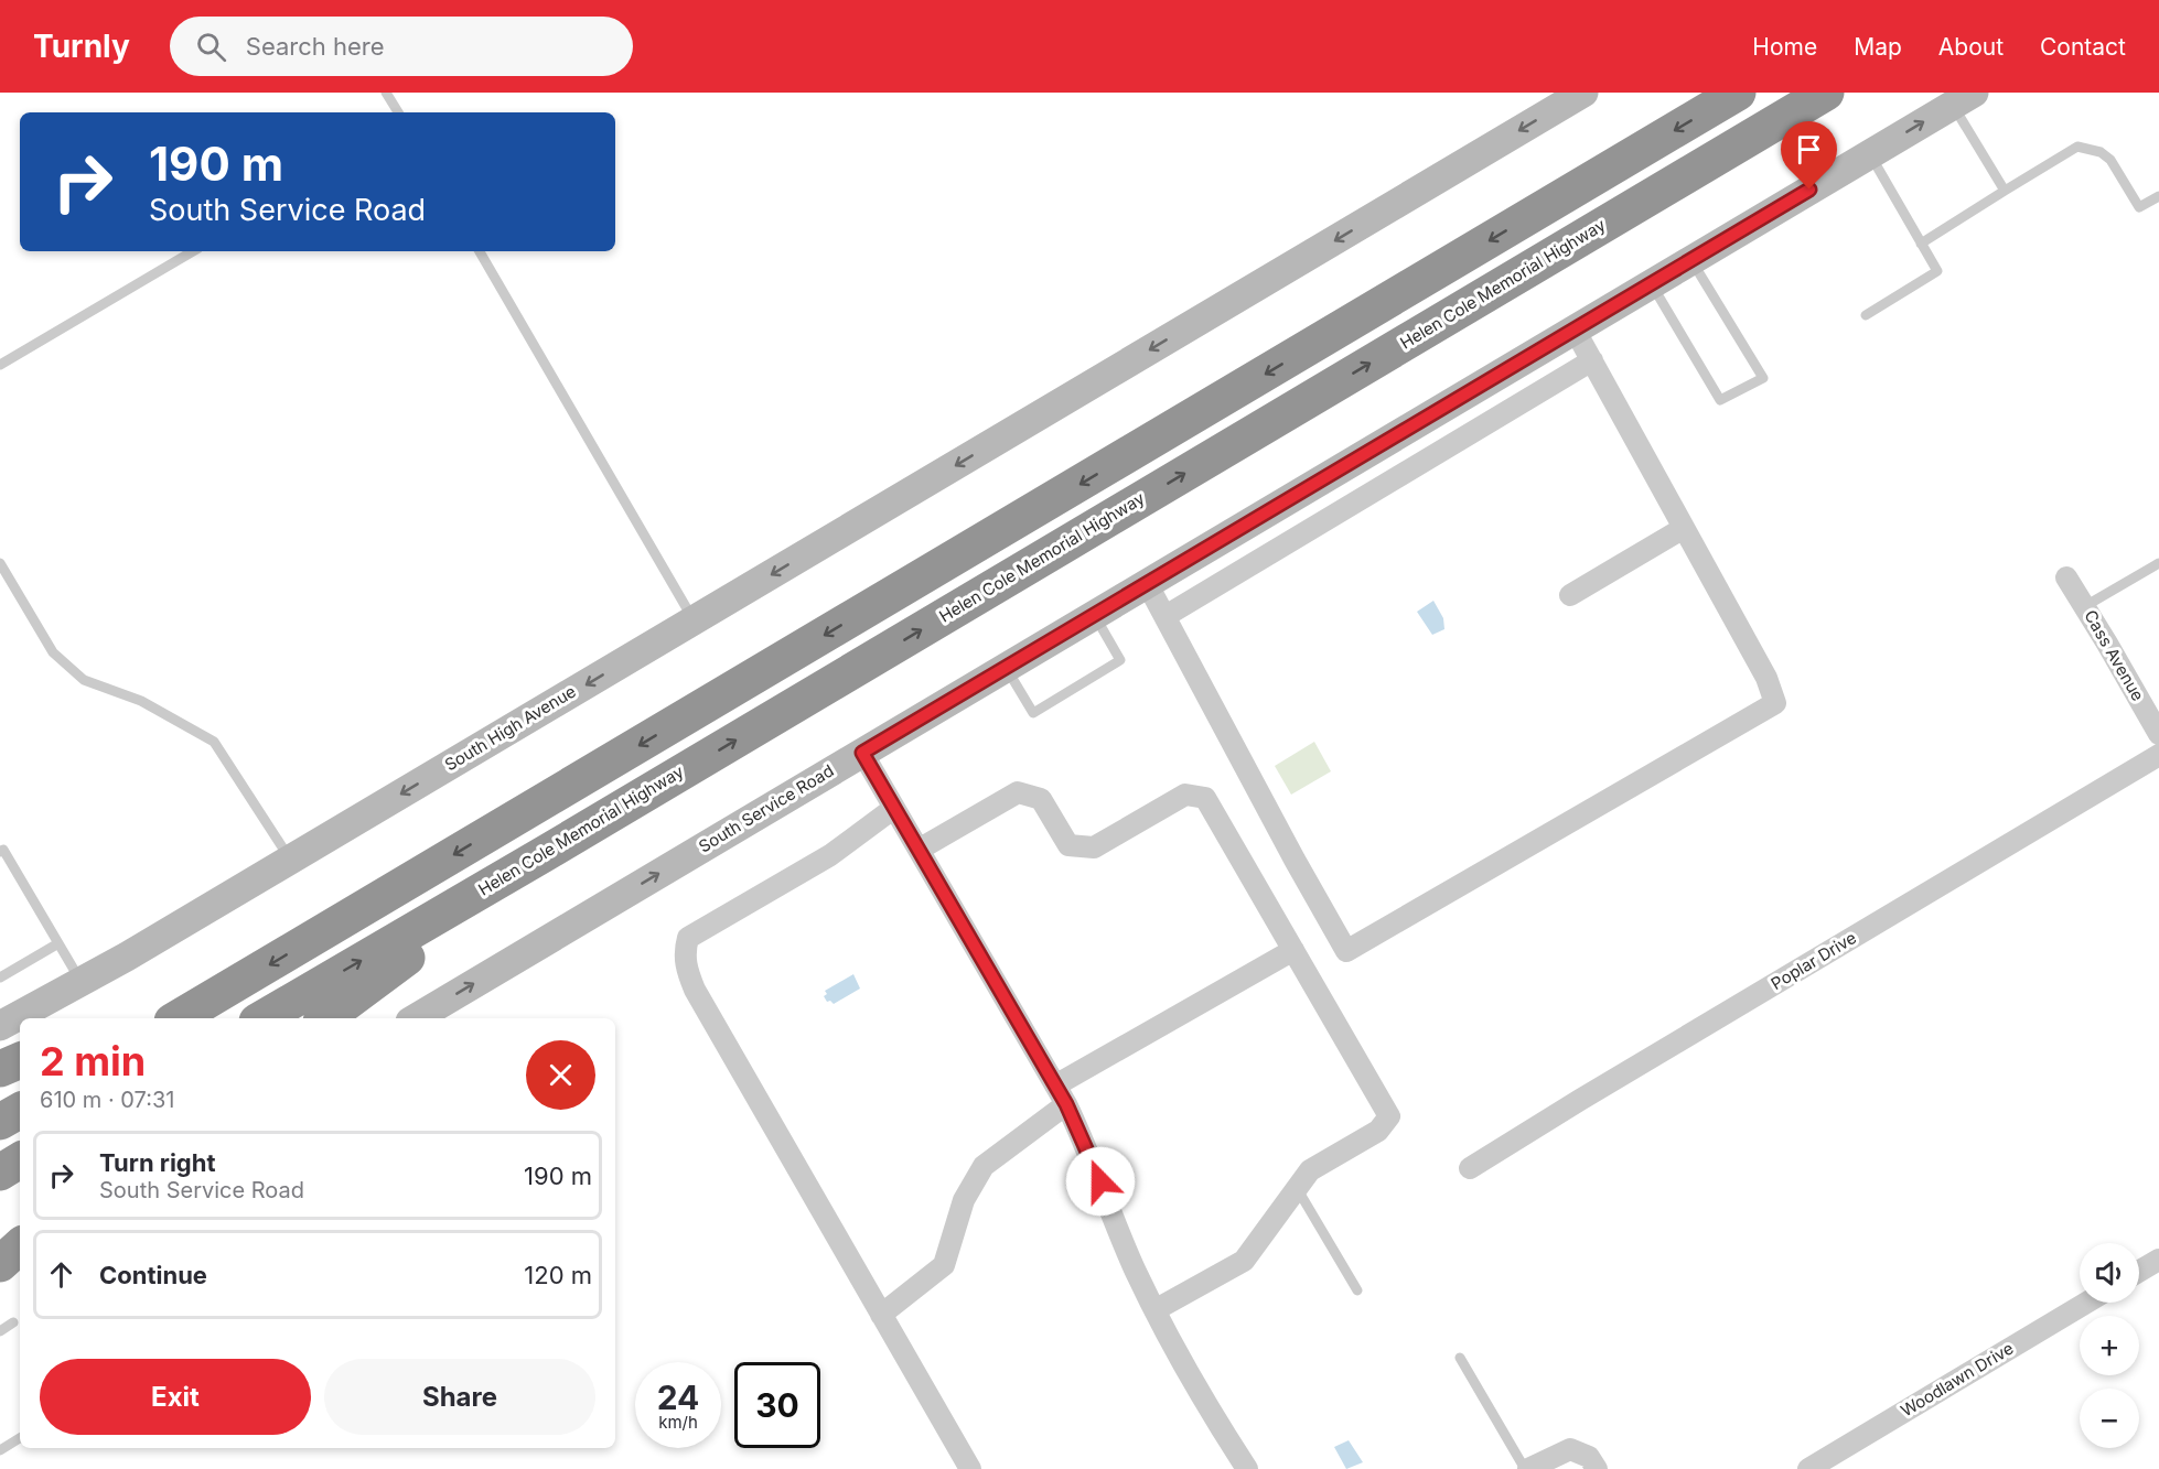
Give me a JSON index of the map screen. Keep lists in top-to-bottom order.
{
  "streets": {
    "highway": ["Helen Cole Memorial Highway"],
    "main road": ["South High Avenue", "South Service Road"],
    "street": ["Cass Avenue", "Poplar Drive", "Woodlawn Drive"]
  },
  "one_way": ["South High Avenue"],
  "page": {
    "header": "Turnly",
    "search": "Search here",
    "nav": [
      "Home",
      "Map",
      "About",
      "Contact"
    ],
    "turn": ["190 m", "South Service Road"],
    "heading": ["2 min", "610 m · 07:31"],
    "list": [
      {
        "name": "Turn right",
        "note": "South Service Road",
        "value": "190 m"
      },
      {
        "name": "Continue",
        "value": "120 m"
      }
    ],
    "map_buttons": ["+", "−"],
    "buttons": ["Exit", "Share"],
    "speed": "24 km/h",
    "limit": "30"
  }
}
